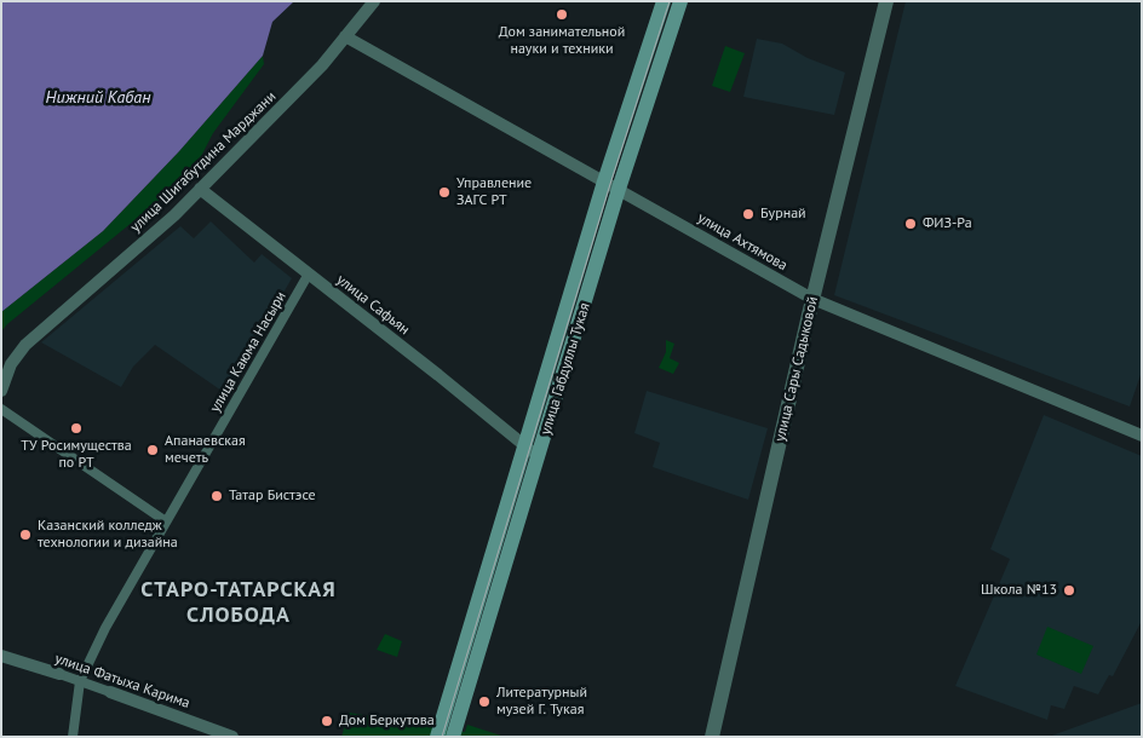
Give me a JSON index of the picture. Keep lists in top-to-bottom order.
{
  "streets": {
    "main road": ["улица Габдуллы Тукая"],
    "street": [
      "улица Шигабутдина Марджани",
      "улица Ахтямова",
      "улица Сафьян",
      "улица Каюма Насыри",
      "улица Сары Садыковой",
      "улица Фатыха Карима"
    ]
  },
  "crossings": [
    ["улица Шигабутдина Марджани", "улица Ахтямова"],
    ["улица Шигабутдина Марджани", "улица Сафьян"],
    ["улица Ахтямова", "улица Габдуллы Тукая"],
    ["улица Ахтямова", "улица Сары Садыковой"],
    ["улица Сафьян", "улица Каюма Насыри"],
    ["улица Сафьян", "улица Габдуллы Тукая"],
    ["улица Каюма Насыри", "улица Фатыха Карима"]
  ],
  "districts": ["СТАРО-ТАТАРСКАЯ СЛОБОДА"],
  "water": ["Нижний Кабан"],
  "places": [
    "Дом занимательной науки и техники",
    "Управление ЗАГС РТ",
    "Бурнай",
    "ФИЗ-Ра",
    "ТУ Росимущества по РТ",
    "Апанаевская мечеть",
    "Татар Бистэсе",
    "Казанский колледж технологии и дизайна",
    "Школа №13",
    "Литературный музей Г. Тукая",
    "Дом Беркутова"
  ]
}
